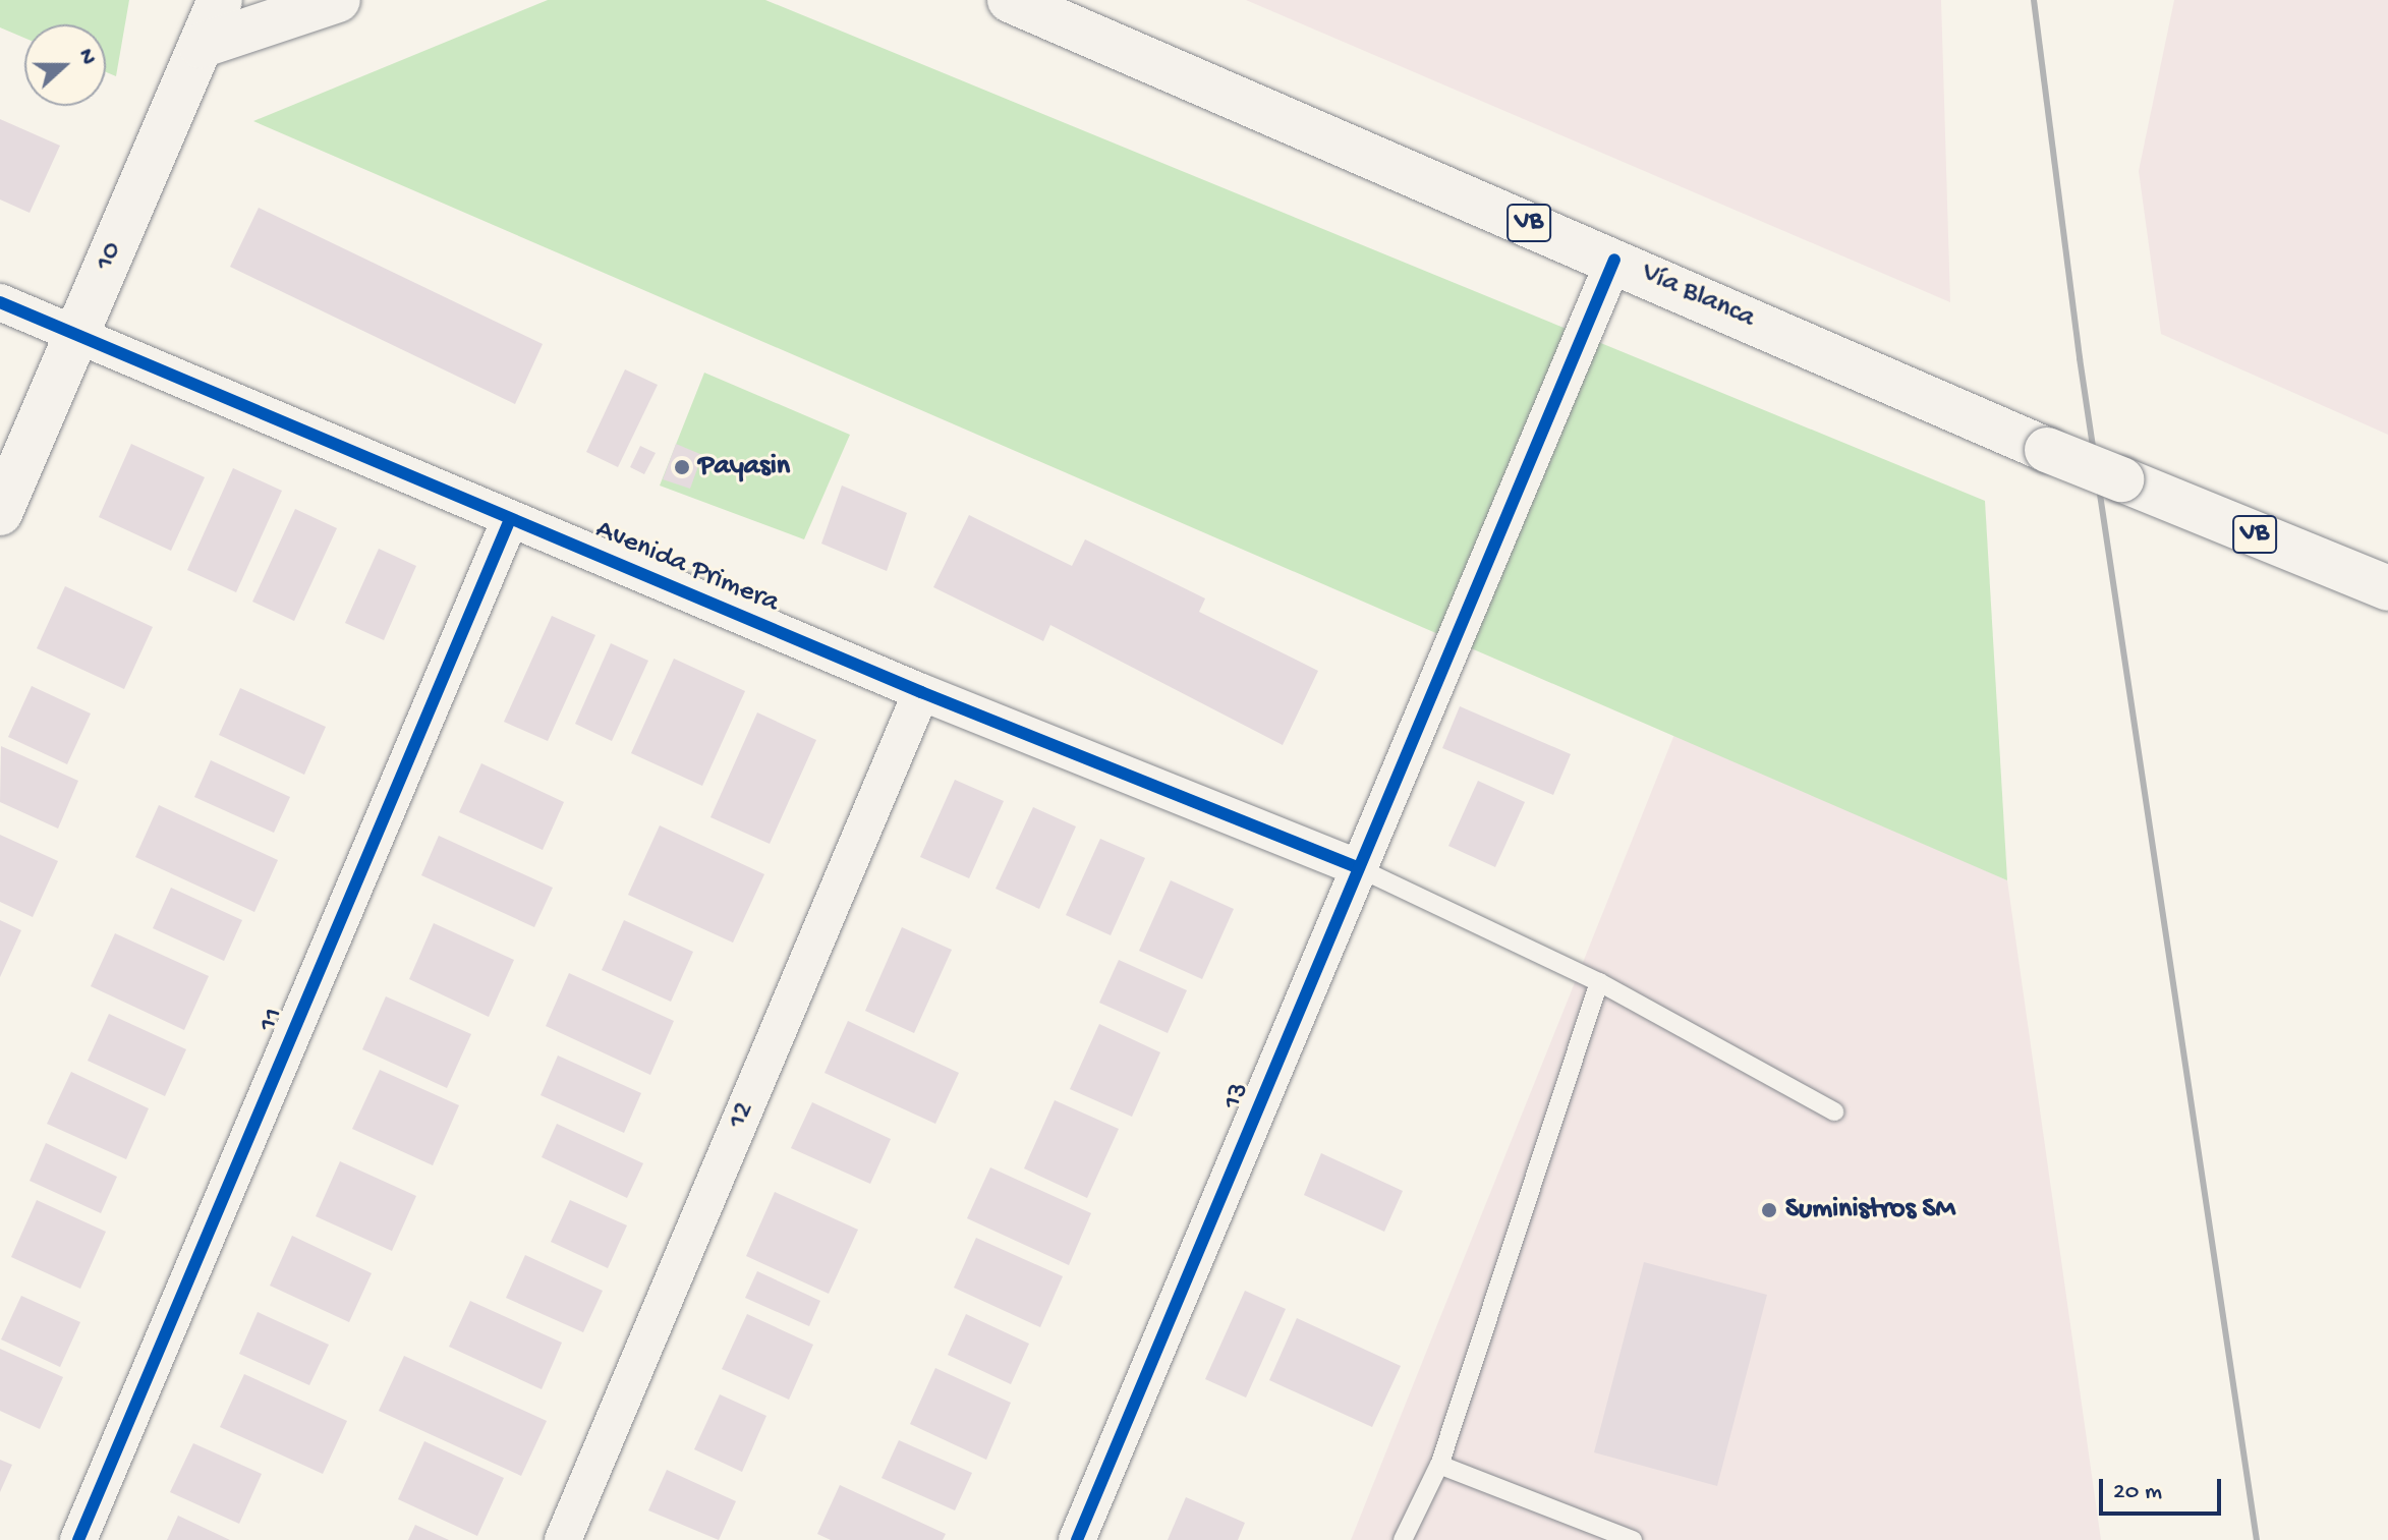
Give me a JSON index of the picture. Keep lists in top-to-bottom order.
{
  "streets": {
    "main road": ["VB", "10", "Vía Blanca"],
    "street": [
      "Avenida Primera",
      "11",
      "13",
      "12"
    ]
  },
  "crossings": [
    ["10", "Avenida Primera"],
    ["Vía Blanca", "13"],
    ["Avenida Primera", "11"],
    ["Avenida Primera", "13"],
    ["Avenida Primera", "12"]
  ],
  "places": ["Payasin", "Suministros SM"],
  "scale_bar": "20 m",
  "north": "right"
}
